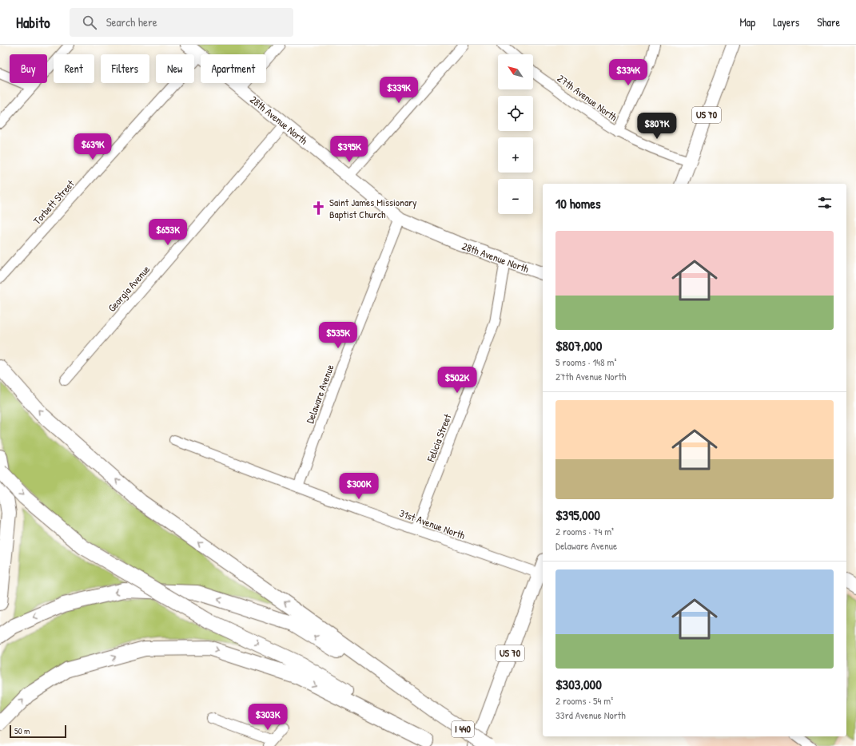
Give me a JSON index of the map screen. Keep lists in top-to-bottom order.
{
  "streets": {
    "highway": ["I 440"],
    "main road": ["US 70", "28th Avenue North"],
    "street": [
      "27th Avenue North",
      "Torbett Street",
      "Georgia Avenue",
      "Delaware Avenue",
      "Felicia Street",
      "31st Avenue North"
    ]
  },
  "crossings": [
    ["27th Avenue North", "US 70"],
    ["US 70", "31st Avenue North"],
    ["28th Avenue North", "Torbett Street"],
    ["28th Avenue North", "Georgia Avenue"],
    ["28th Avenue North", "Delaware Avenue"],
    ["28th Avenue North", "Felicia Street"],
    ["Delaware Avenue", "31st Avenue North"],
    ["Felicia Street", "31st Avenue North"]
  ],
  "places": {
    "church": ["Saint James Missionary Baptist Church"]
  },
  "scale_bar": "50 m",
  "north": "top left",
  "page": {
    "header": "Habito",
    "search": "Search here",
    "nav": ["Map", "Layers", "Share"],
    "map_buttons": ["+", "−"],
    "chip": [
      "Buy",
      "Rent",
      "Filters",
      "New",
      "Apartment"
    ],
    "price": [
      "$334K",
      "$339K",
      "$807K",
      "$639K",
      "$395K",
      "$653K",
      "$535K",
      "$502K",
      "$300K",
      "$303K"
    ],
    "heading": "10 homes",
    "list": [
      {
        "name": "$807,000",
        "note": "5 rooms · 148 m² · 27th Avenue North"
      },
      {
        "name": "$395,000",
        "note": "2 rooms · 74 m² · Delaware Avenue"
      },
      {
        "name": "$303,000",
        "note": "2 rooms · 54 m² · 33rd Avenue North"
      }
    ],
    "scale": "50 m"
  }
}
